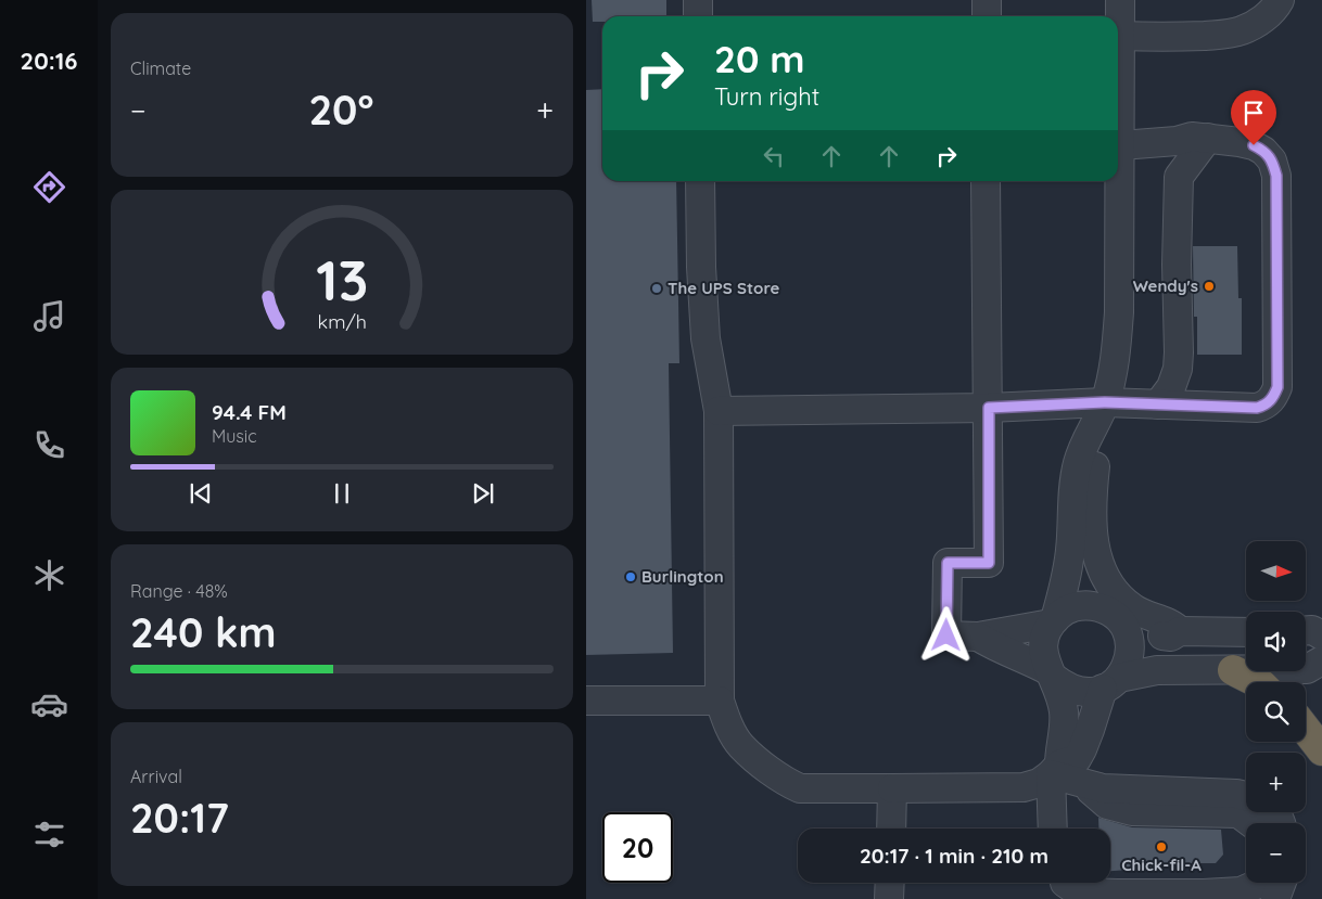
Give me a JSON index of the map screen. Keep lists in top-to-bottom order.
{
  "places": [
    "Wendy's",
    "The UPS Store",
    "Burlington",
    "Chick-fil-A"
  ],
  "north": "right",
  "page": {
    "tabs": "20:16",
    "tile": [
      "Climate",
      ["Range · 48%", "240 km"],
      ["Arrival", "20:17"]
    ],
    "turn": ["20 m", "Turn right"],
    "heat": ["−", "20°", "+"],
    "song": ["94.4 FM", "Music"],
    "map_buttons": ["+", "−"],
    "limit": "20",
    "trip": "20:17 · 1 min · 210 m",
    "gauge": ["13", "km/h"]
  }
}
